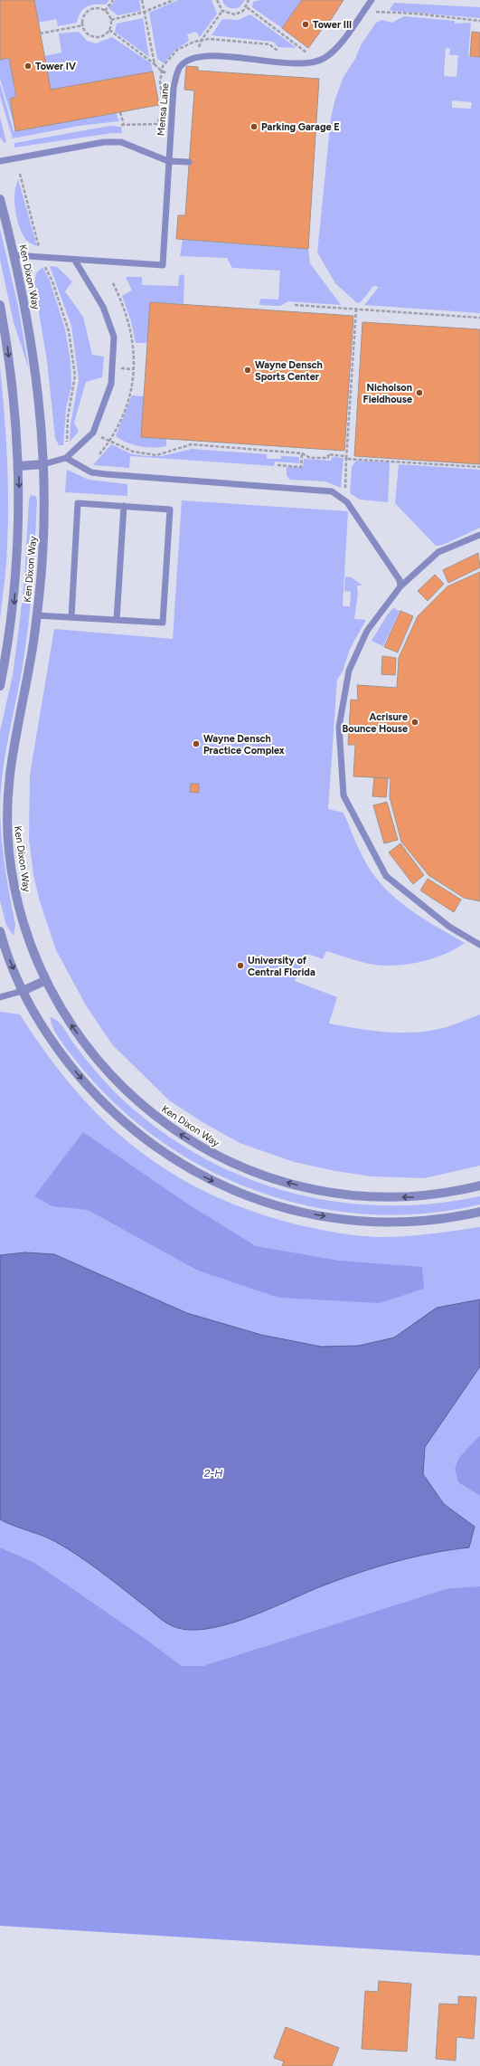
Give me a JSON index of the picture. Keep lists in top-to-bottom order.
{
  "streets": {
    "street": ["Ken Dixon Way"],
    "lane": ["Mensa Lane"]
  },
  "water": ["2-H"],
  "places": [
    "Tower III",
    "Tower IV",
    "Parking Garage E",
    "Wayne Densch Sports Center",
    "Nicholson Fieldhouse",
    "Acrisure Bounce House",
    "Wayne Densch Practice Complex",
    "University of Central Florida"
  ]
}
